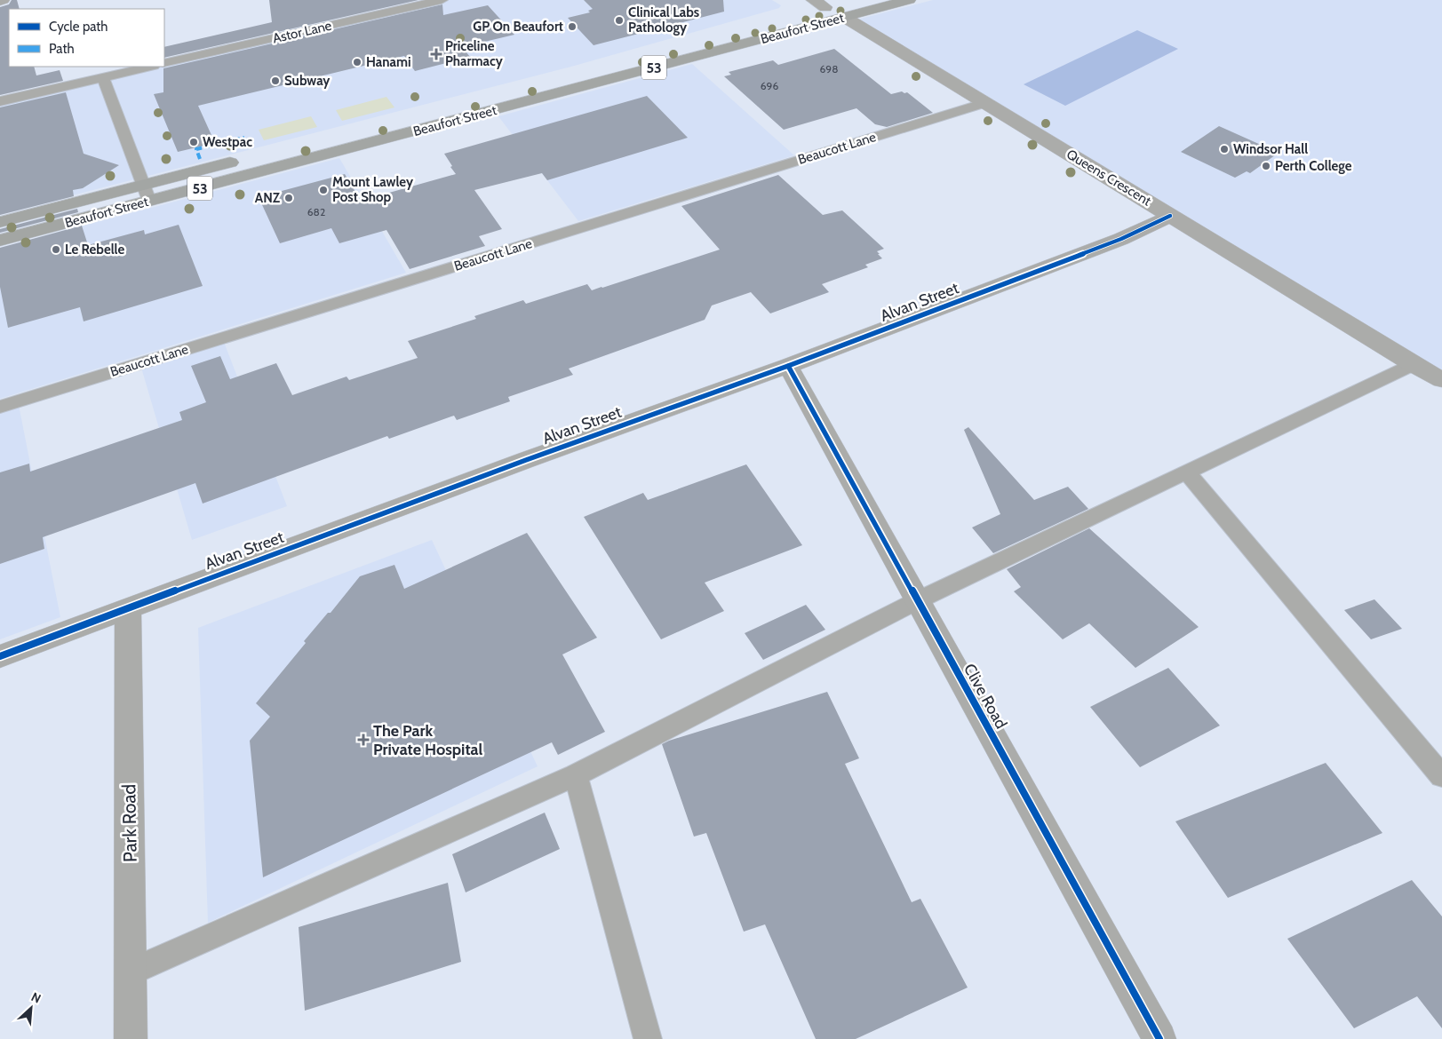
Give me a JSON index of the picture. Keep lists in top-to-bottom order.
{
  "streets": {
    "main road": ["Beaufort Street", "53"],
    "street": [
      "Queens Crescent",
      "Alvan Street",
      "Clive Road",
      "Park Road"
    ],
    "lane": ["Astor Lane", "Beaucott Lane"]
  },
  "crossings": [
    ["Beaufort Street", "Queens Crescent"],
    ["Beaucott Lane", "Queens Crescent"],
    ["Queens Crescent", "Alvan Street"],
    ["Alvan Street", "Clive Road"],
    ["Alvan Street", "Park Road"]
  ],
  "places": {
    "other": [
      "Clinical Labs Pathology",
      "GP On Beaufort",
      "Hanami",
      "Subway",
      "Westpac",
      "Windsor Hall",
      "Perth College",
      "Mount Lawley Post Shop",
      "ANZ",
      "Le Rebelle"
    ],
    "health": ["Priceline Pharmacy", "The Park Private Hospital"]
  },
  "house_numbers": ["698", "696", "682"],
  "legend": ["Cycle path", "Path"],
  "north": "top right"
}
